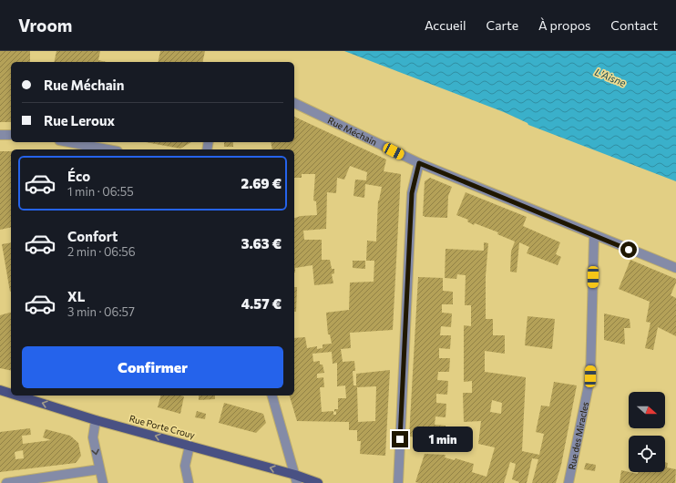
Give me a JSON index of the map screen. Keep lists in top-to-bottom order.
{
  "streets": {
    "main road": ["Rue Porte Crouy"],
    "street": ["Rue Méchain", "Rue des Miracles"]
  },
  "crossings": [
    ["Rue Méchain", "Rue des Miracles"]
  ],
  "one_way": ["Rue Porte Crouy"],
  "water": ["L'Aisne"],
  "north": "right",
  "page": {
    "header": "Vroom",
    "nav": [
      "Accueil",
      "Carte",
      "À propos",
      "Contact"
    ],
    "banner": ["Rue Méchain", "Rue Leroux"],
    "list": [
      {
        "name": "Éco",
        "note": "1 min · 06:55",
        "value": "2.69 €"
      },
      {
        "name": "Confort",
        "note": "2 min · 06:56",
        "value": "3.63 €"
      },
      {
        "name": "XL",
        "note": "3 min · 06:57",
        "value": "4.57 €"
      }
    ],
    "buttons": "Confirmer",
    "bubble": "1 min"
  }
}
